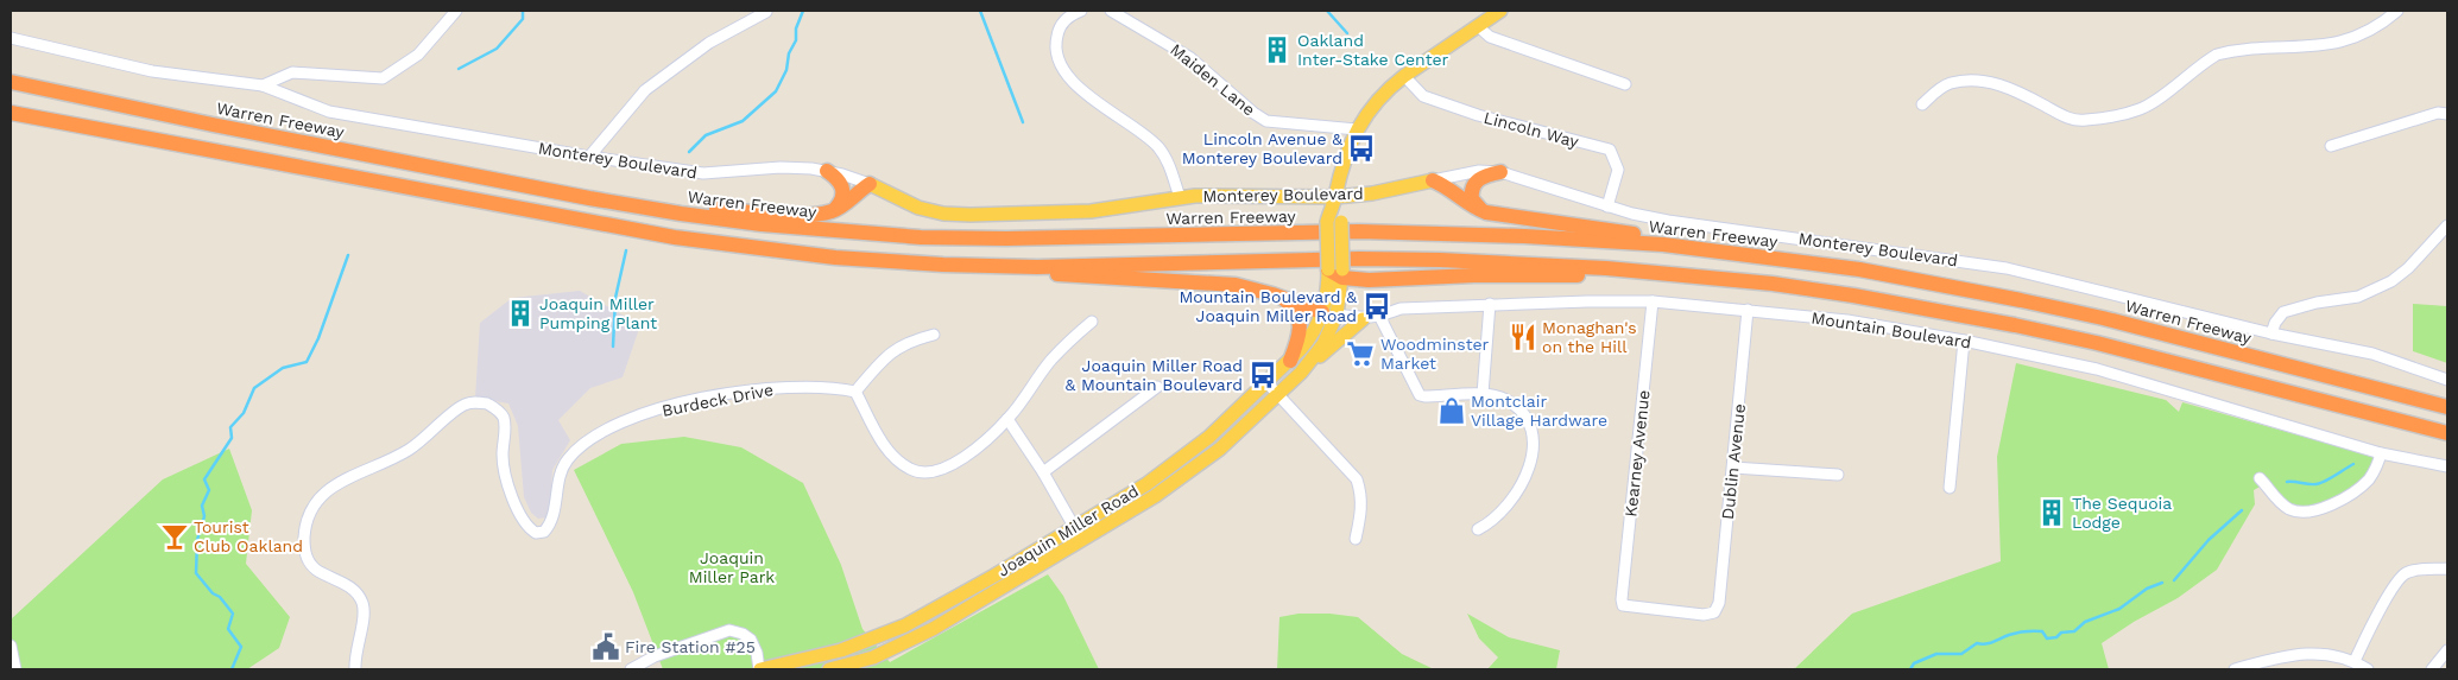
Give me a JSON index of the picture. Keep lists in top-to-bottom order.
{
  "streets": {
    "highway": ["Warren Freeway"],
    "main road": ["Monterey Boulevard", "Joaquin Miller Road"],
    "street": [
      "Maiden Lane",
      "Lincoln Way",
      "Mountain Boulevard",
      "Burdeck Drive",
      "Kearney Avenue",
      "Dublin Avenue"
    ]
  },
  "crossings": [
    ["Lincoln Way", "Monterey Boulevard"],
    ["Mountain Boulevard", "Kearney Avenue"],
    ["Mountain Boulevard", "Dublin Avenue"],
    ["Mountain Boulevard", "Joaquin Miller Road"],
    ["Kearney Avenue", "Dublin Avenue"]
  ],
  "parks": ["Joaquin Miller Park"],
  "places": {
    "building": ["Oakland Inter-Stake Center", "Joaquin Miller Pumping Plant", "The Sequoia Lodge"],
    "bus stop": ["Lincoln Avenue & Monterey Boulevard", "Mountain Boulevard & Joaquin Miller Road", "Joaquin Miller Road & Mountain Boulevard"],
    "restaurant": ["Monaghan's on the Hill"],
    "supermarket": ["Woodminster Market"],
    "shop": ["Montclair Village Hardware"],
    "bar": ["Tourist Club Oakland"],
    "public building": ["Fire Station #25"]
  }
}
